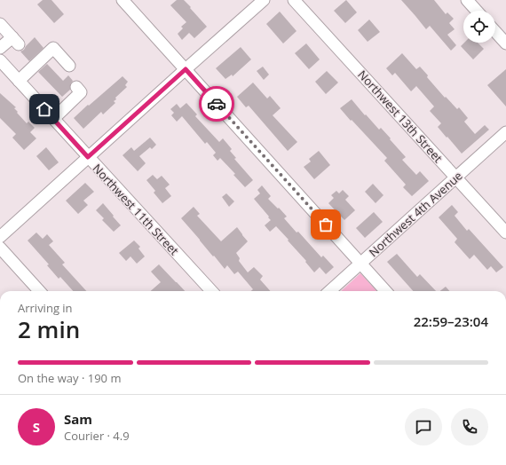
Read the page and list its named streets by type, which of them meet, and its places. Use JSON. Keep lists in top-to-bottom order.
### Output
{
  "streets": {
    "street": ["Northwest 13th Street", "Northwest 11th Street", "Northwest 4th Avenue"]
  },
  "crossings": [
    ["Northwest 13th Street", "Northwest 4th Avenue"]
  ],
  "page": {
    "heading": ["2 min", "Arriving in", "22:59–23:04"],
    "panel": ["Sam", "Courier · 4.9"],
    "bar": "On the way · 190 m",
    "round": "S"
  }
}
